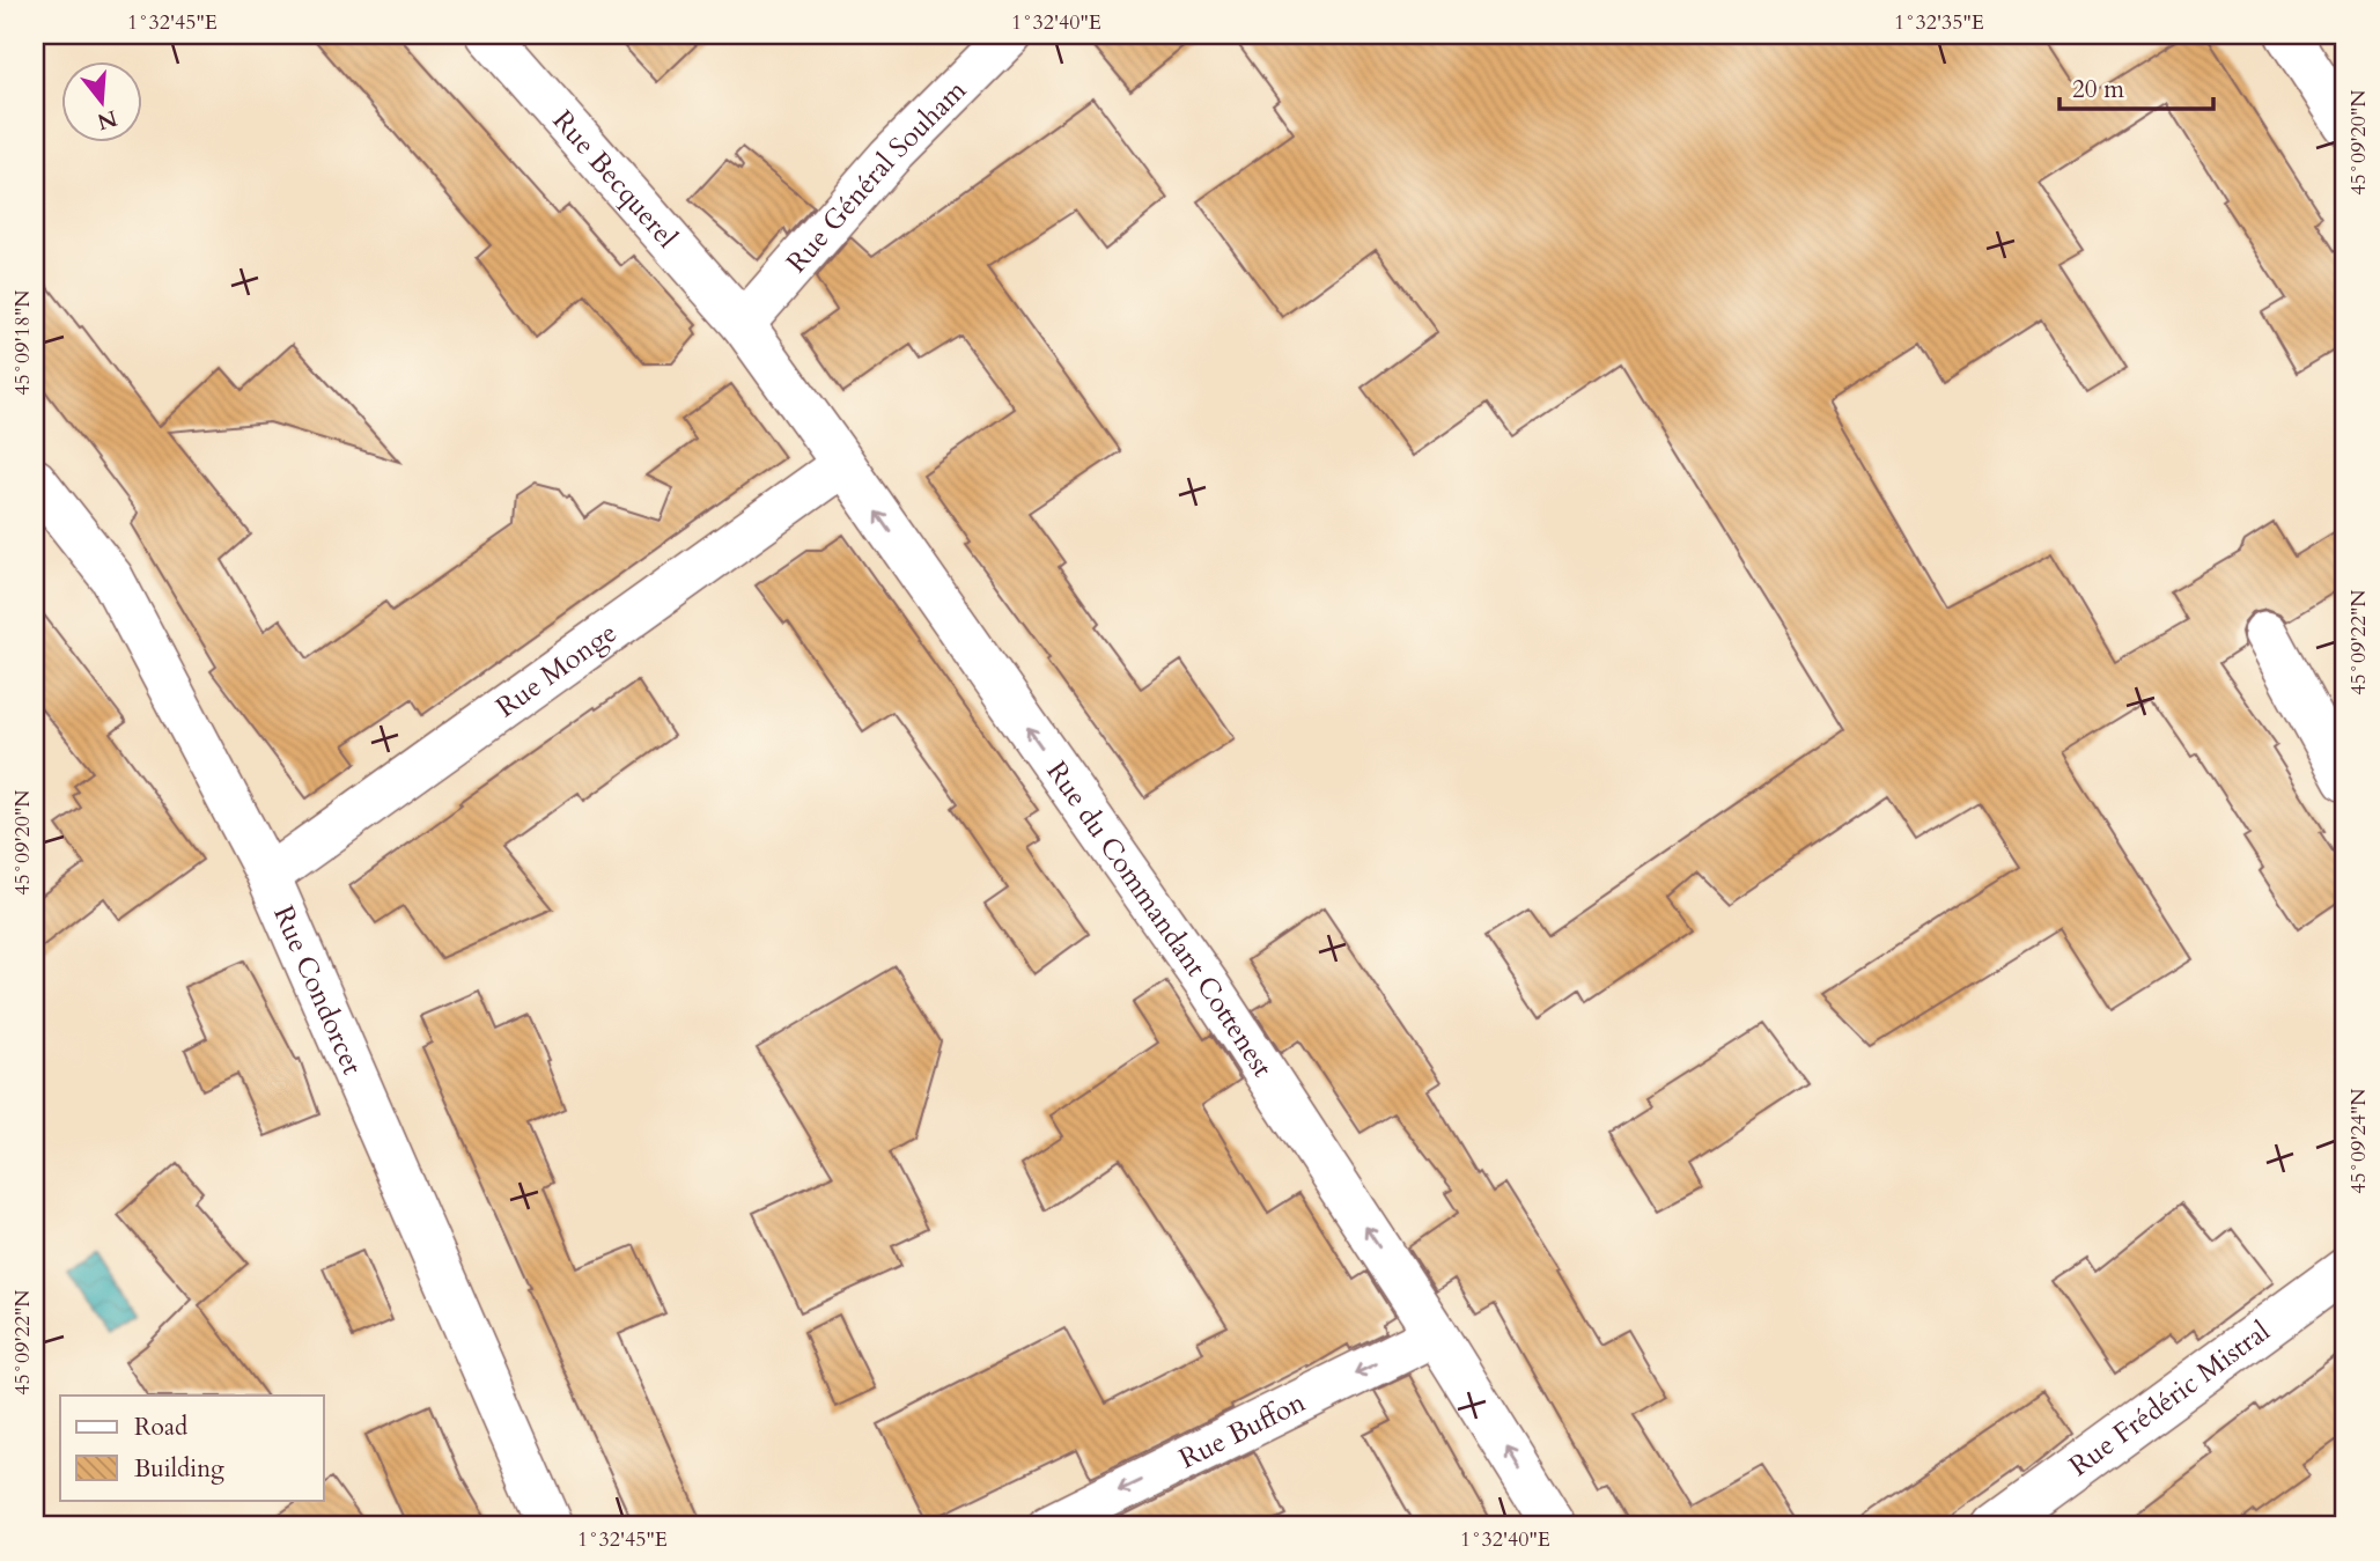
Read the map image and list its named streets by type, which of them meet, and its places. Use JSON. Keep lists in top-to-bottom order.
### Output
{
  "streets": {
    "street": [
      "Rue Général Souham",
      "Rue Becquerel",
      "Rue Monge",
      "Rue du Commandant Cottenest",
      "Rue Condorcet",
      "Rue Frédéric Mistral",
      "Rue Buffon"
    ]
  },
  "crossings": [
    ["Rue Général Souham", "Rue Becquerel"],
    ["Rue Général Souham", "Rue du Commandant Cottenest"],
    ["Rue Becquerel", "Rue du Commandant Cottenest"],
    ["Rue Monge", "Rue du Commandant Cottenest"],
    ["Rue Monge", "Rue Condorcet"],
    ["Rue du Commandant Cottenest", "Rue Buffon"]
  ],
  "one_way": ["Rue du Commandant Cottenest", "Rue Buffon"],
  "legend": ["Road", "Building"],
  "scale_bar": "20 m",
  "north": "bottom",
  "coordinates": [
    "1°32'45\"E",
    "1°32'40\"E",
    "1°32'35\"E",
    "45°09'20\"N",
    "45°09'18\"N",
    "45°09'22\"N",
    "45°09'24\"N"
  ]
}
